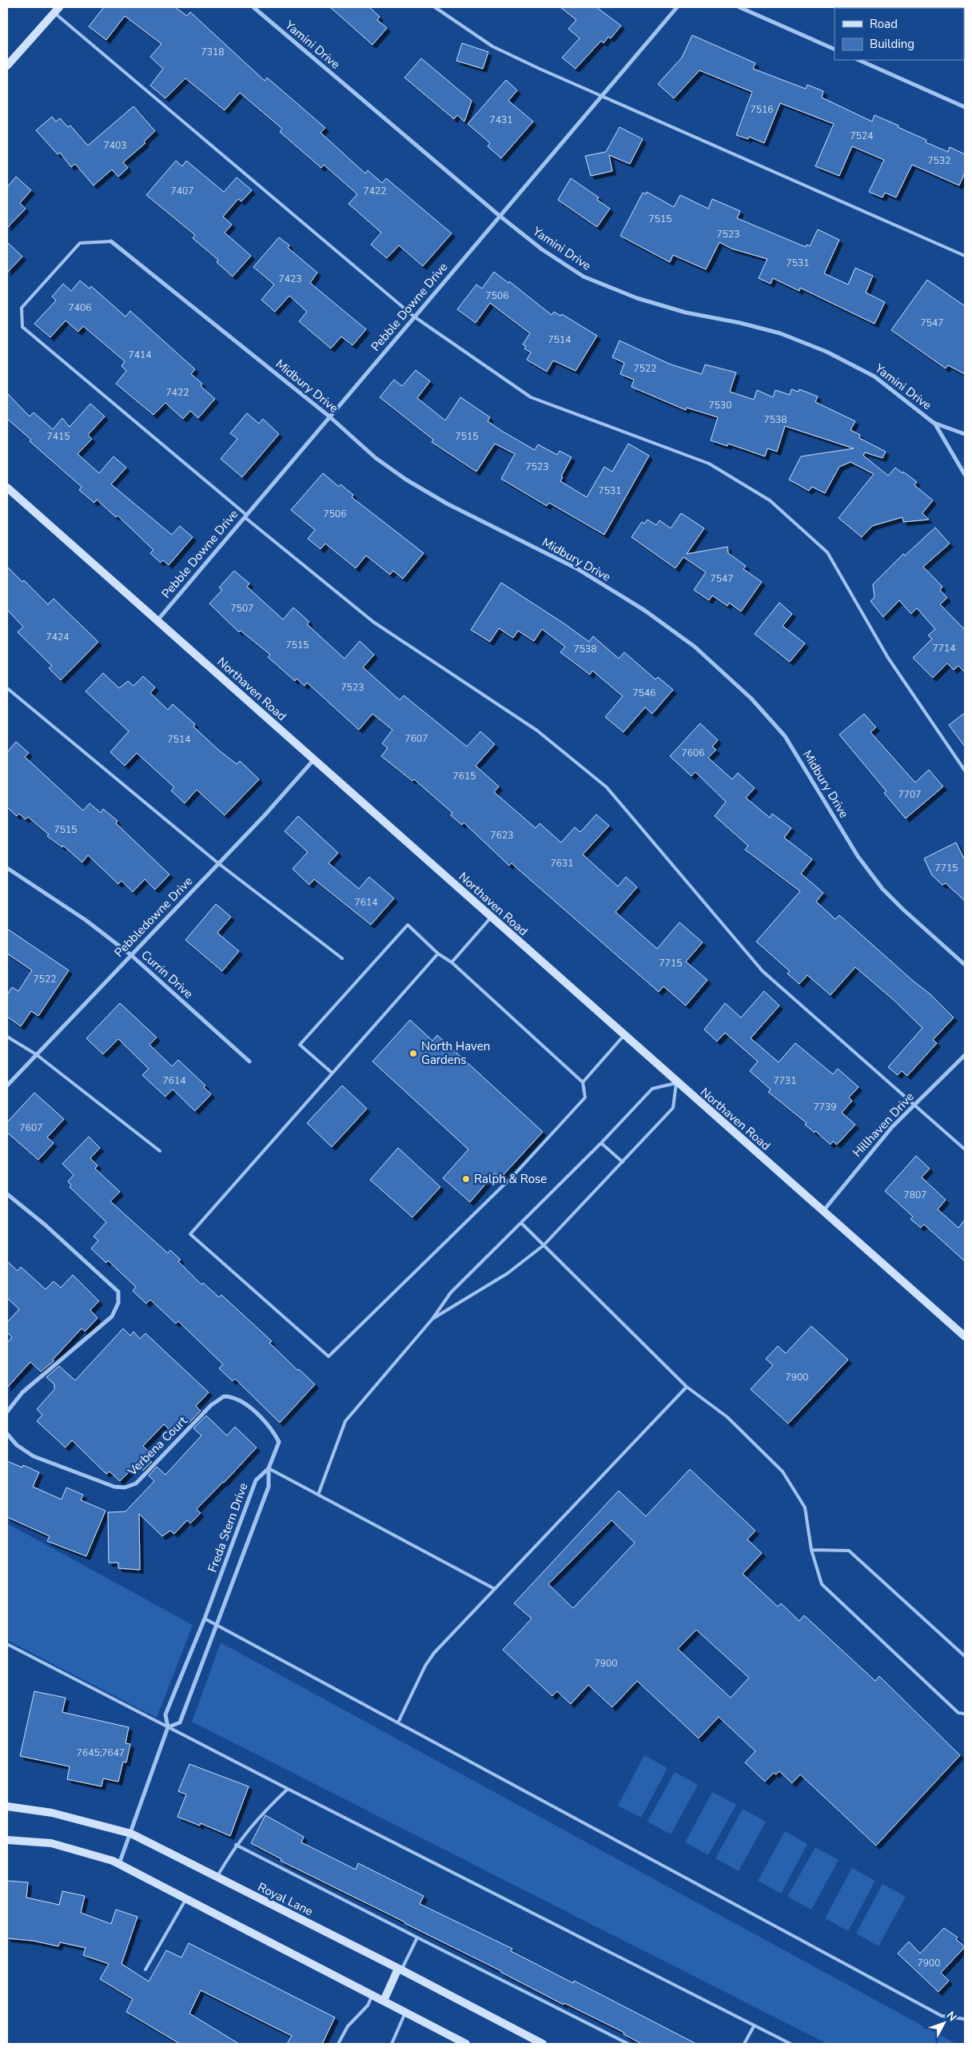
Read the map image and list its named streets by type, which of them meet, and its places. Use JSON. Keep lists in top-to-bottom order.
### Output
{
  "streets": {
    "street": [
      "Yamini Drive",
      "Pebble Downe Drive",
      "Midbury Drive",
      "Northaven Road",
      "Pebbledowne Drive",
      "Currin Drive",
      "Hillhaven Drive",
      "Verbena Court",
      "Freda Stern Drive",
      "Royal Lane"
    ]
  },
  "crossings": [
    ["Yamini Drive", "Pebble Downe Drive"],
    ["Pebble Downe Drive", "Midbury Drive"],
    ["Pebble Downe Drive", "Northaven Road"],
    ["Northaven Road", "Pebbledowne Drive"],
    ["Northaven Road", "Hillhaven Drive"],
    ["Pebbledowne Drive", "Currin Drive"],
    ["Verbena Court", "Freda Stern Drive"],
    ["Freda Stern Drive", "Royal Lane"]
  ],
  "places": ["North Haven Gardens", "Ralph & Rose"],
  "house_numbers": [
    "7318",
    "7516",
    "7431",
    "7524",
    "7403",
    "7532",
    "7407",
    "7422",
    "7515",
    "7523",
    "7531",
    "7423",
    "7506",
    "7406",
    "7547",
    "7514",
    "7414",
    "7522",
    "7422",
    "7530",
    "7538",
    "7415",
    "7515",
    "7523",
    "7531",
    "7506",
    "7547",
    "7507",
    "7424",
    "7515",
    "7714",
    "7538",
    "7523",
    "7546",
    "7607",
    "7514",
    "7606",
    "7615",
    "7707",
    "7515",
    "7623",
    "7631",
    "7715",
    "7614",
    "7715",
    "7522",
    "7614",
    "7731",
    "7739",
    "7607",
    "7807",
    "7900",
    "7900",
    "7645;7647",
    "7900"
  ],
  "legend": ["Road", "Building"],
  "north": "top right"
}
